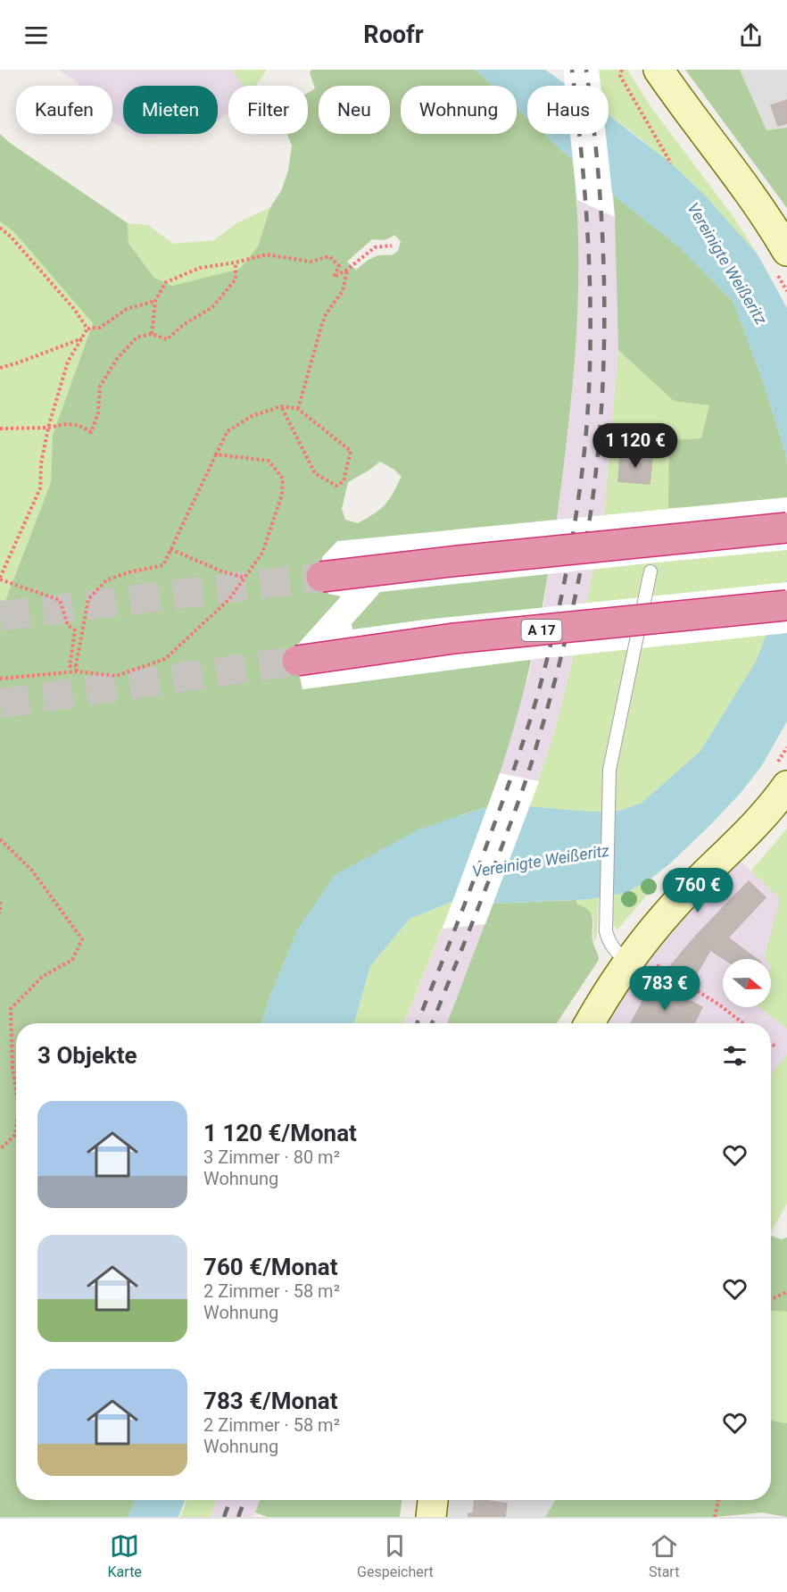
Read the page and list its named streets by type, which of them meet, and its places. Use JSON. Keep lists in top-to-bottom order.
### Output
{
  "streets": {
    "highway": ["A 17"]
  },
  "water": ["Vereinigte Weißeritz"],
  "north": "right",
  "page": {
    "header": "Roofr",
    "chip": [
      "Kaufen",
      "Mieten",
      "Filter",
      "Neu",
      "Wohnung",
      "Haus"
    ],
    "price": ["1 120 €", "760 €", "783 €"],
    "heading": "3 Objekte",
    "list": [
      {
        "name": "1 120 €/Monat",
        "note": "3 Zimmer · 80 m² · Wohnung"
      },
      {
        "name": "760 €/Monat",
        "note": "2 Zimmer · 58 m² · Wohnung"
      },
      {
        "name": "783 €/Monat",
        "note": "2 Zimmer · 58 m² · Wohnung"
      }
    ],
    "tabs": ["Karte", "Gespeichert", "Start"]
  }
}
